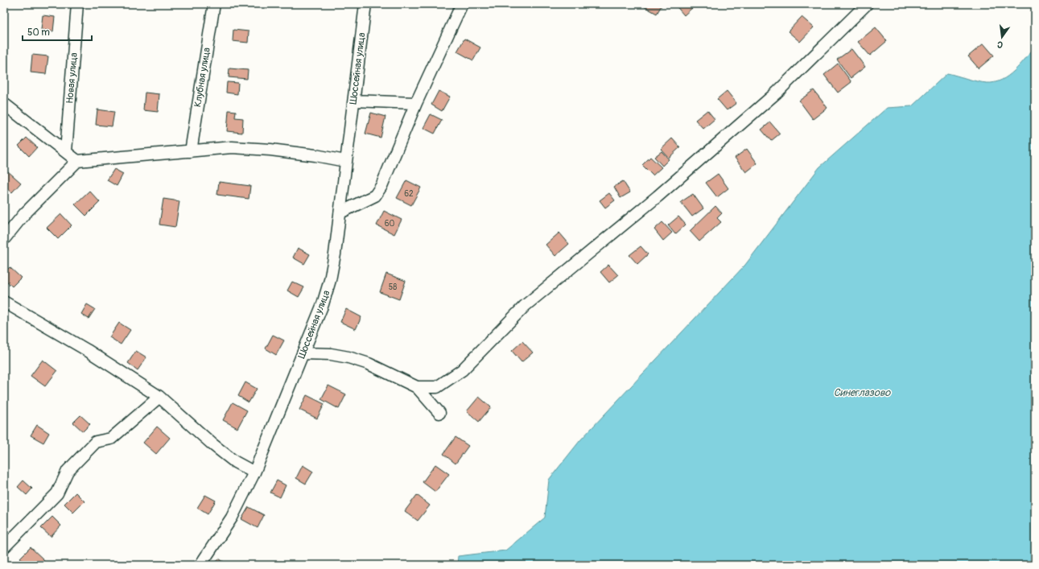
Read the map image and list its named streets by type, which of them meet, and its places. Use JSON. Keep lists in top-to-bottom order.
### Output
{
  "streets": {
    "street": ["Шоссейная улица", "Клубная улица", "Новая улица"]
  },
  "water": ["Синеглазово"],
  "house_numbers": ["62", "60", "58"],
  "scale_bar": "50 m",
  "north": "bottom"
}
